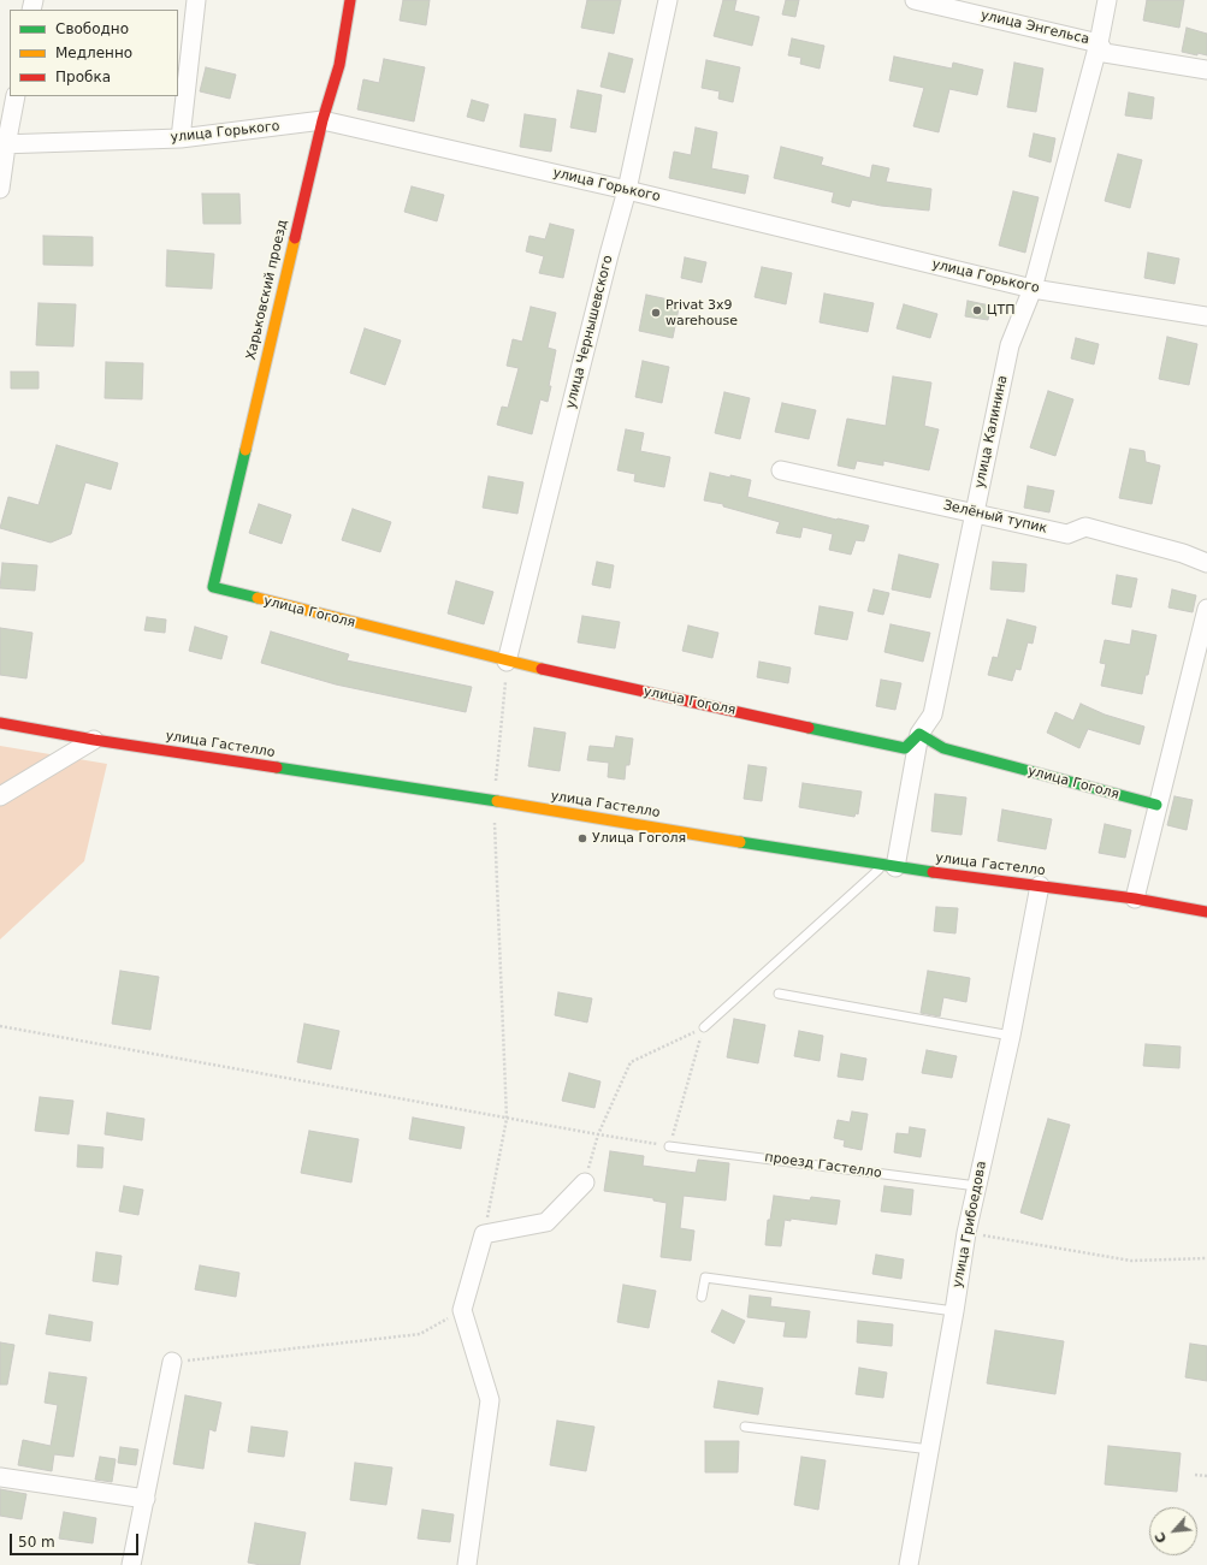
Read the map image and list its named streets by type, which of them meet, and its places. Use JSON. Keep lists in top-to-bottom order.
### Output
{
  "streets": {
    "street": [
      "улица Энгельса",
      "улица Горького",
      "Харьковский проезд",
      "улица Чернышевского",
      "улица Калинина",
      "Зелёный тупик",
      "улица Гоголя",
      "улица Гастелло",
      "улица Грибоедова"
    ],
    "lane": ["проезд Гастелло"]
  },
  "crossings": [
    ["улица Энгельса", "улица Калинина"],
    ["улица Горького", "Харьковский проезд"],
    ["улица Горького", "улица Чернышевского"],
    ["улица Горького", "улица Калинина"],
    ["Харьковский проезд", "улица Гоголя"],
    ["улица Чернышевского", "улица Гоголя"],
    ["улица Калинина", "Зелёный тупик"],
    ["улица Калинина", "улица Гоголя"],
    ["улица Калинина", "улица Гастелло"],
    ["улица Гастелло", "улица Грибоедова"],
    ["проезд Гастелло", "улица Грибоедова"]
  ],
  "places": ["ЦТП", "Privat 3x9 warehouse", "Улица Гоголя"],
  "legend": ["Свободно", "Медленно", "Пробка"],
  "scale_bar": "50 m",
  "north": "bottom left"
}
